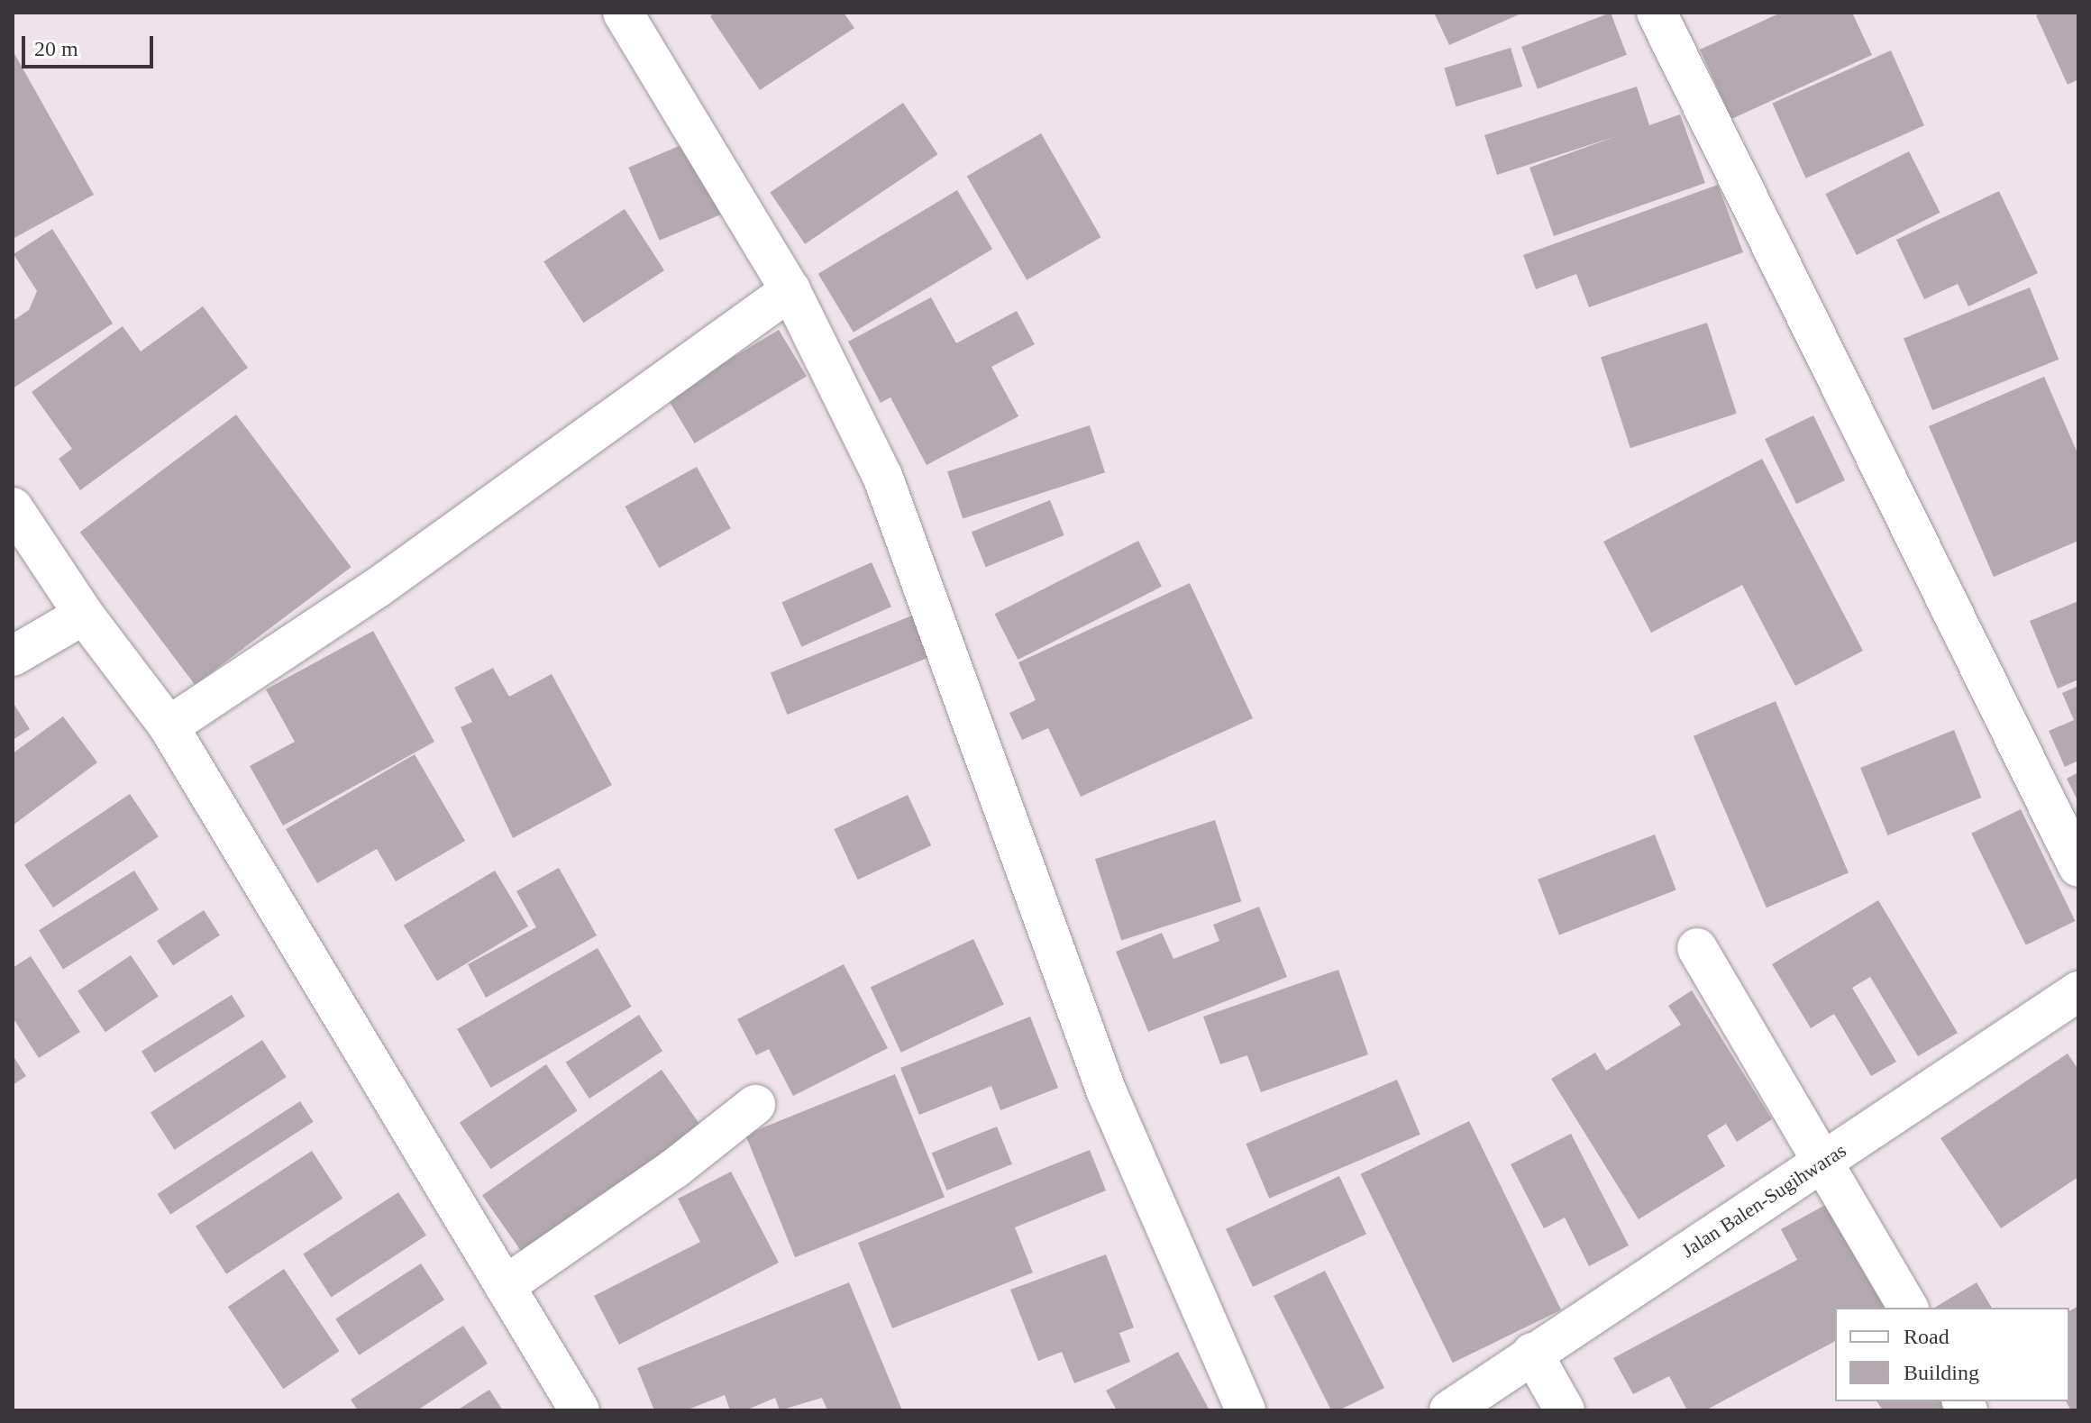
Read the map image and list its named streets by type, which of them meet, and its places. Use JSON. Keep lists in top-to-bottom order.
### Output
{
  "streets": {
    "street": ["Jalan Balen-Sugihwaras"]
  },
  "legend": ["Road", "Building"],
  "scale_bar": "20 m"
}
